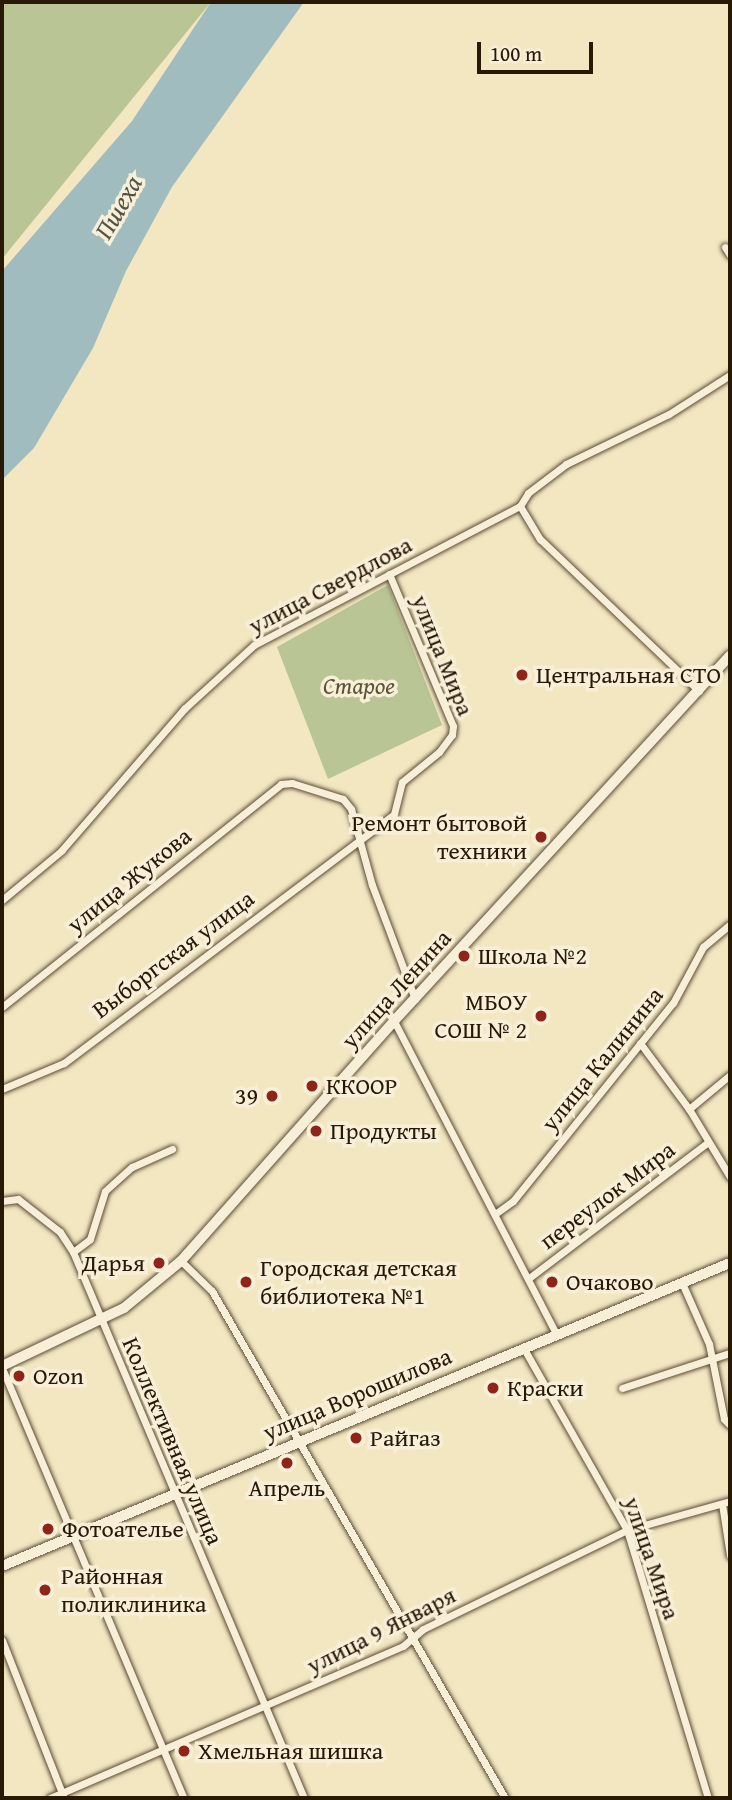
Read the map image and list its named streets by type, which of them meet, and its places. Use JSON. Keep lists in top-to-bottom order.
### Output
{
  "streets": {
    "main road": ["улица Ленина", "улица Ворошилова"],
    "street": [
      "улица Свердлова",
      "улица Мира",
      "улица Жукова",
      "Выборгская улица",
      "улица Калинина",
      "переулок Мира",
      "Коллективная улица",
      "улица 9 Января"
    ]
  },
  "crossings": [
    ["улица Свердлова", "улица Мира"],
    ["улица Мира", "улица Жукова"],
    ["улица Мира", "Выборгская улица"],
    ["улица Мира", "улица Ворошилова"],
    ["улица Мира", "улица 9 Января"],
    ["улица Жукова", "Выборгская улица"],
    ["улица Ленина", "Коллективная улица"],
    ["улица Ворошилова", "Коллективная улица"],
    ["Коллективная улица", "улица 9 Января"]
  ],
  "water": ["Пшеха"],
  "parks": ["Старое"],
  "places": [
    "Центральная СТО",
    "Ремонт бытовой техники",
    "Школа №2",
    "МБОУ СОШ № 2",
    "ККООР",
    "39",
    "Продукты",
    "Дарья",
    "Городская детская библиотека №1",
    "Очаково",
    "Ozon",
    "Краски",
    "Райгаз",
    "Апрель",
    "Фотоателье",
    "Районная поликлиника",
    "Хмельная шишка"
  ],
  "scale_bar": "100 m"
}
